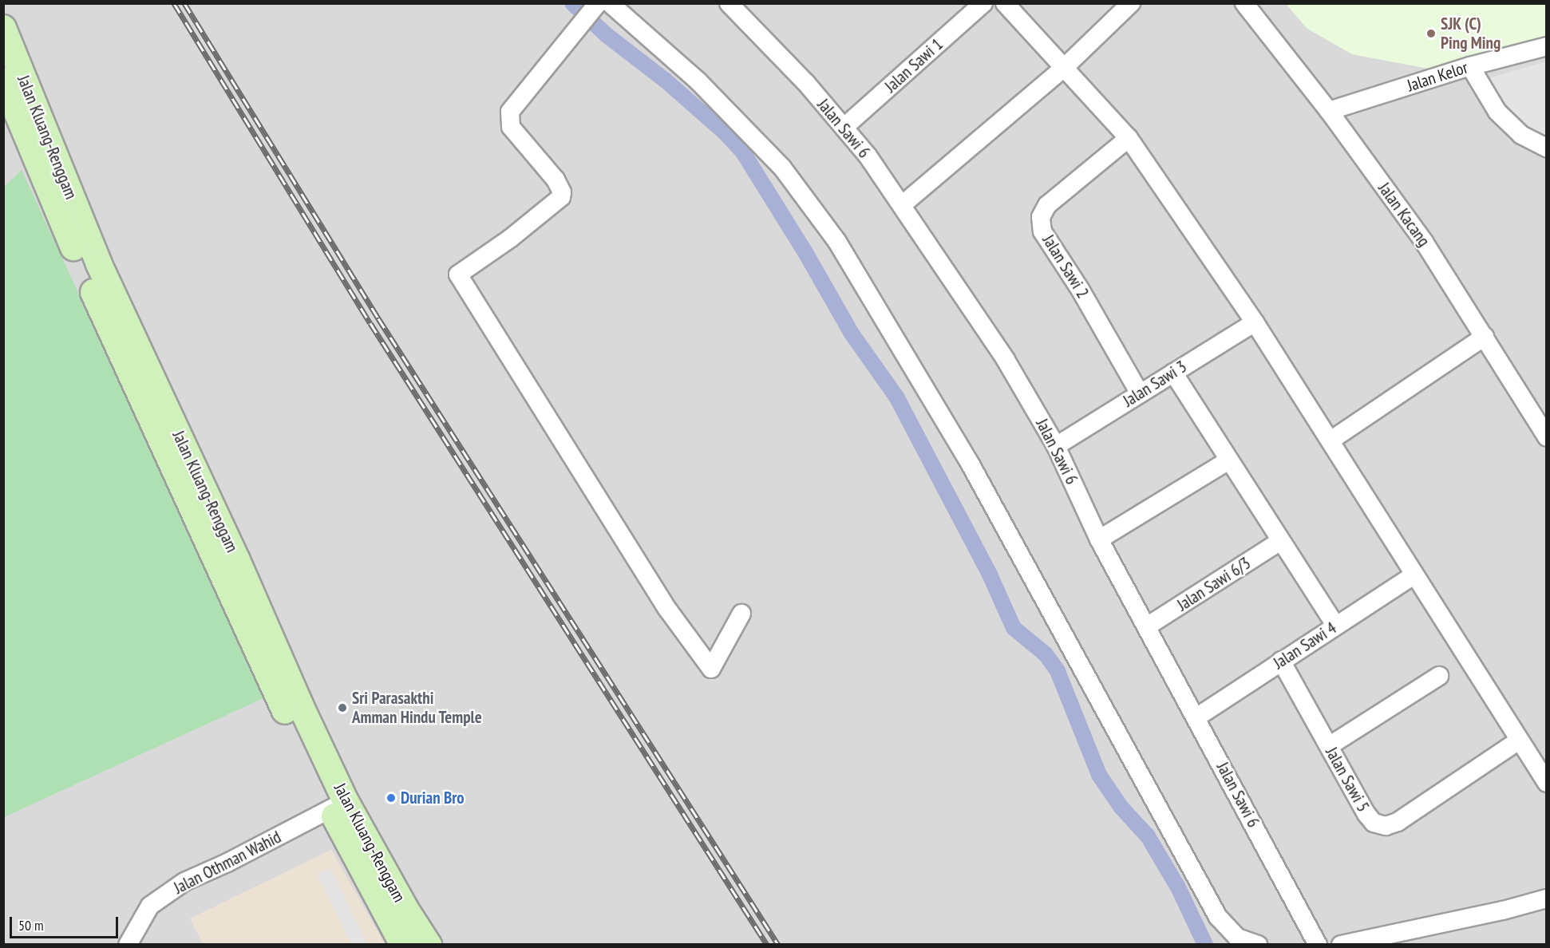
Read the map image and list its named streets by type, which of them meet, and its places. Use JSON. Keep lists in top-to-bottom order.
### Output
{
  "streets": {
    "main road": ["Jalan Kluang-Renggam"],
    "street": [
      "Jalan Sawi 1",
      "Jalan Kelor",
      "Jalan Sawi 6",
      "Jalan Kacang",
      "Jalan Sawi 2",
      "Jalan Sawi 3",
      "Jalan Sawi 6/3",
      "Jalan Sawi 4",
      "Jalan Sawi 5",
      "Jalan Othman Wahid"
    ]
  },
  "crossings": [
    ["Jalan Sawi 1", "Jalan Sawi 6"],
    ["Jalan Kelor", "Jalan Kacang"],
    ["Jalan Sawi 6", "Jalan Sawi 3"],
    ["Jalan Sawi 6", "Jalan Sawi 6/3"],
    ["Jalan Sawi 6", "Jalan Sawi 4"],
    ["Jalan Kluang-Renggam", "Jalan Othman Wahid"],
    ["Jalan Sawi 2", "Jalan Sawi 3"],
    ["Jalan Sawi 4", "Jalan Sawi 5"]
  ],
  "places": ["SJK (C) Ping Ming", "Sri Parasakthi Amman Hindu Temple", "Durian Bro"],
  "scale_bar": "50 m"
}
